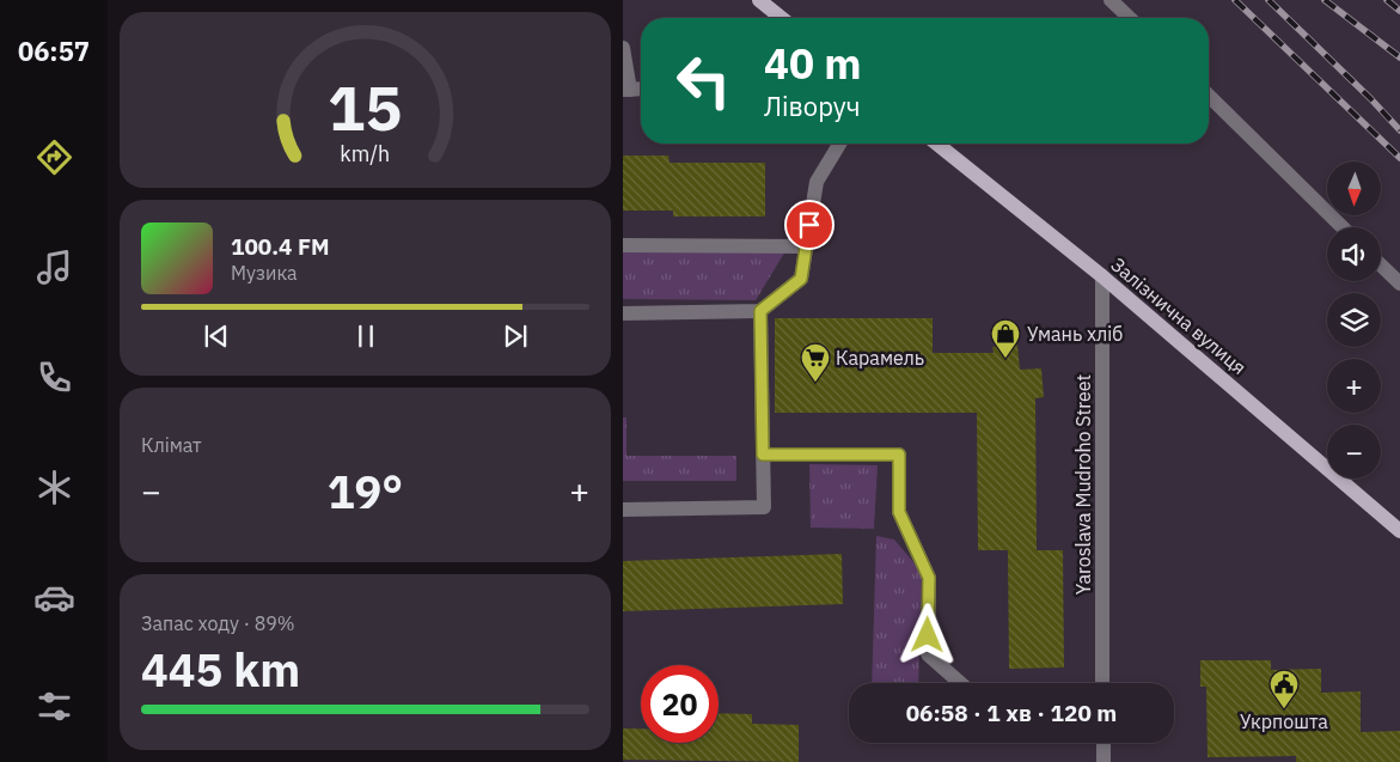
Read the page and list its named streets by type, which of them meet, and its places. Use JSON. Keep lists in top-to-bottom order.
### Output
{
  "streets": {
    "main road": ["Залізнична вулиця"],
    "street": ["Yaroslava Mudroho Street"]
  },
  "crossings": [
    ["Залізнична вулиця", "Yaroslava Mudroho Street"]
  ],
  "places": {
    "shop": ["Умань хліб"],
    "supermarket": ["Карамель"],
    "public building": ["Укрпошта"]
  },
  "north": "bottom",
  "page": {
    "tabs": "06:57",
    "turn": ["40 m", "Ліворуч"],
    "map_buttons": ["+", "−"],
    "song": ["100.4 FM", "Музика"],
    "tile": [
      "Клімат",
      ["Запас ходу · 89%", "445 km"]
    ],
    "heat": ["−", "19°", "+"],
    "limit": "20",
    "trip": "06:58 · 1 хв · 120 m",
    "gauge": ["15", "km/h"]
  }
}
